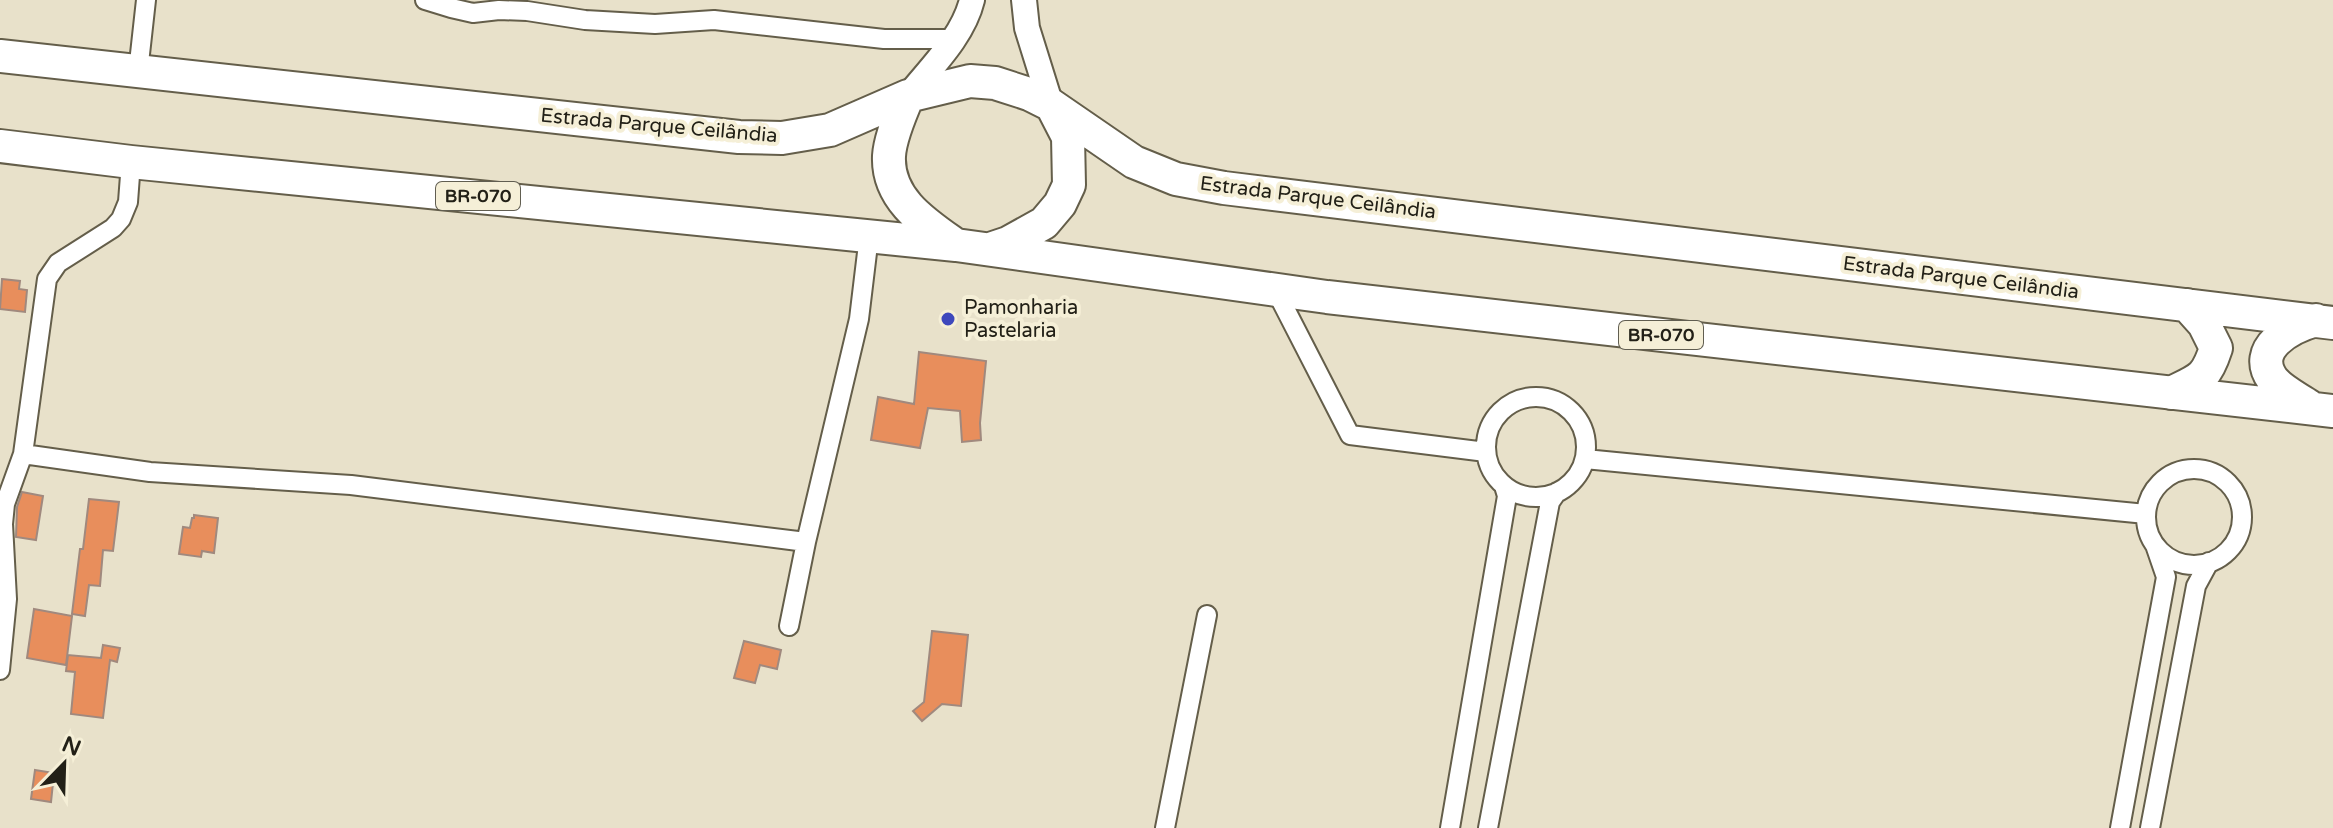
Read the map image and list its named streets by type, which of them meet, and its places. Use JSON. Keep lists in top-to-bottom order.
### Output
{
  "streets": {
    "highway": ["Estrada Parque Ceilândia", "BR-070"]
  },
  "crossings": [
    ["Estrada Parque Ceilândia", "BR-070"]
  ],
  "places": ["Pamonharia Pastelaria"],
  "north": "top right"
}
